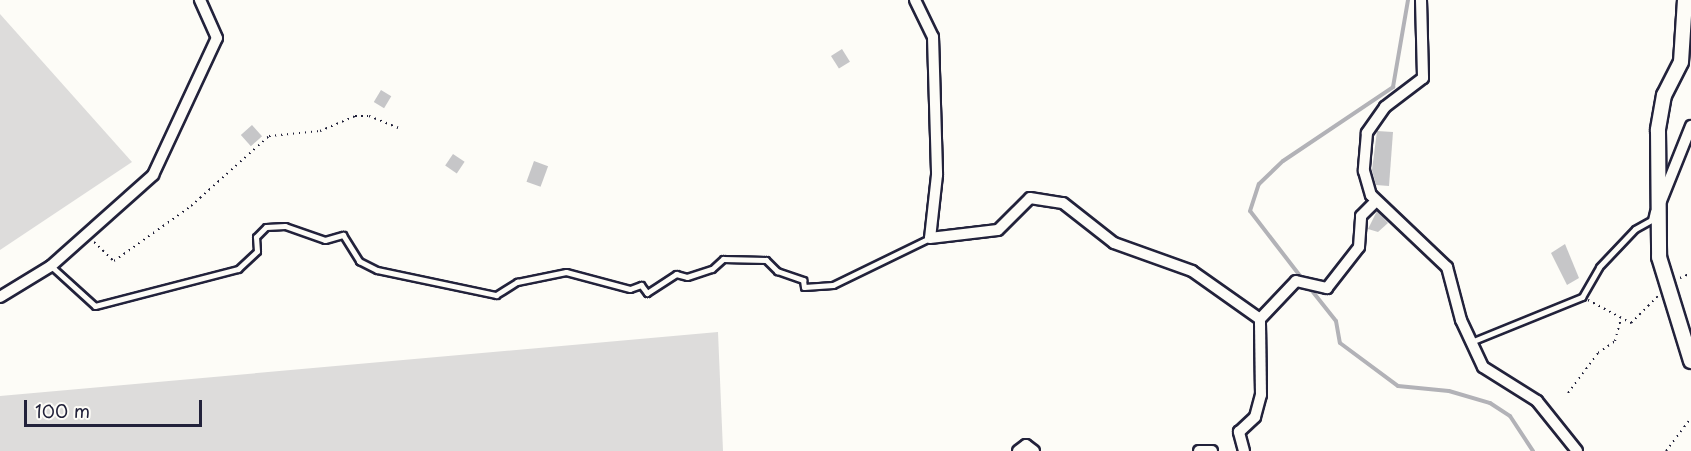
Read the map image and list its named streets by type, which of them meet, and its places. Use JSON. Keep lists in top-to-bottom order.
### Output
{
  "scale_bar": "100 m"
}
